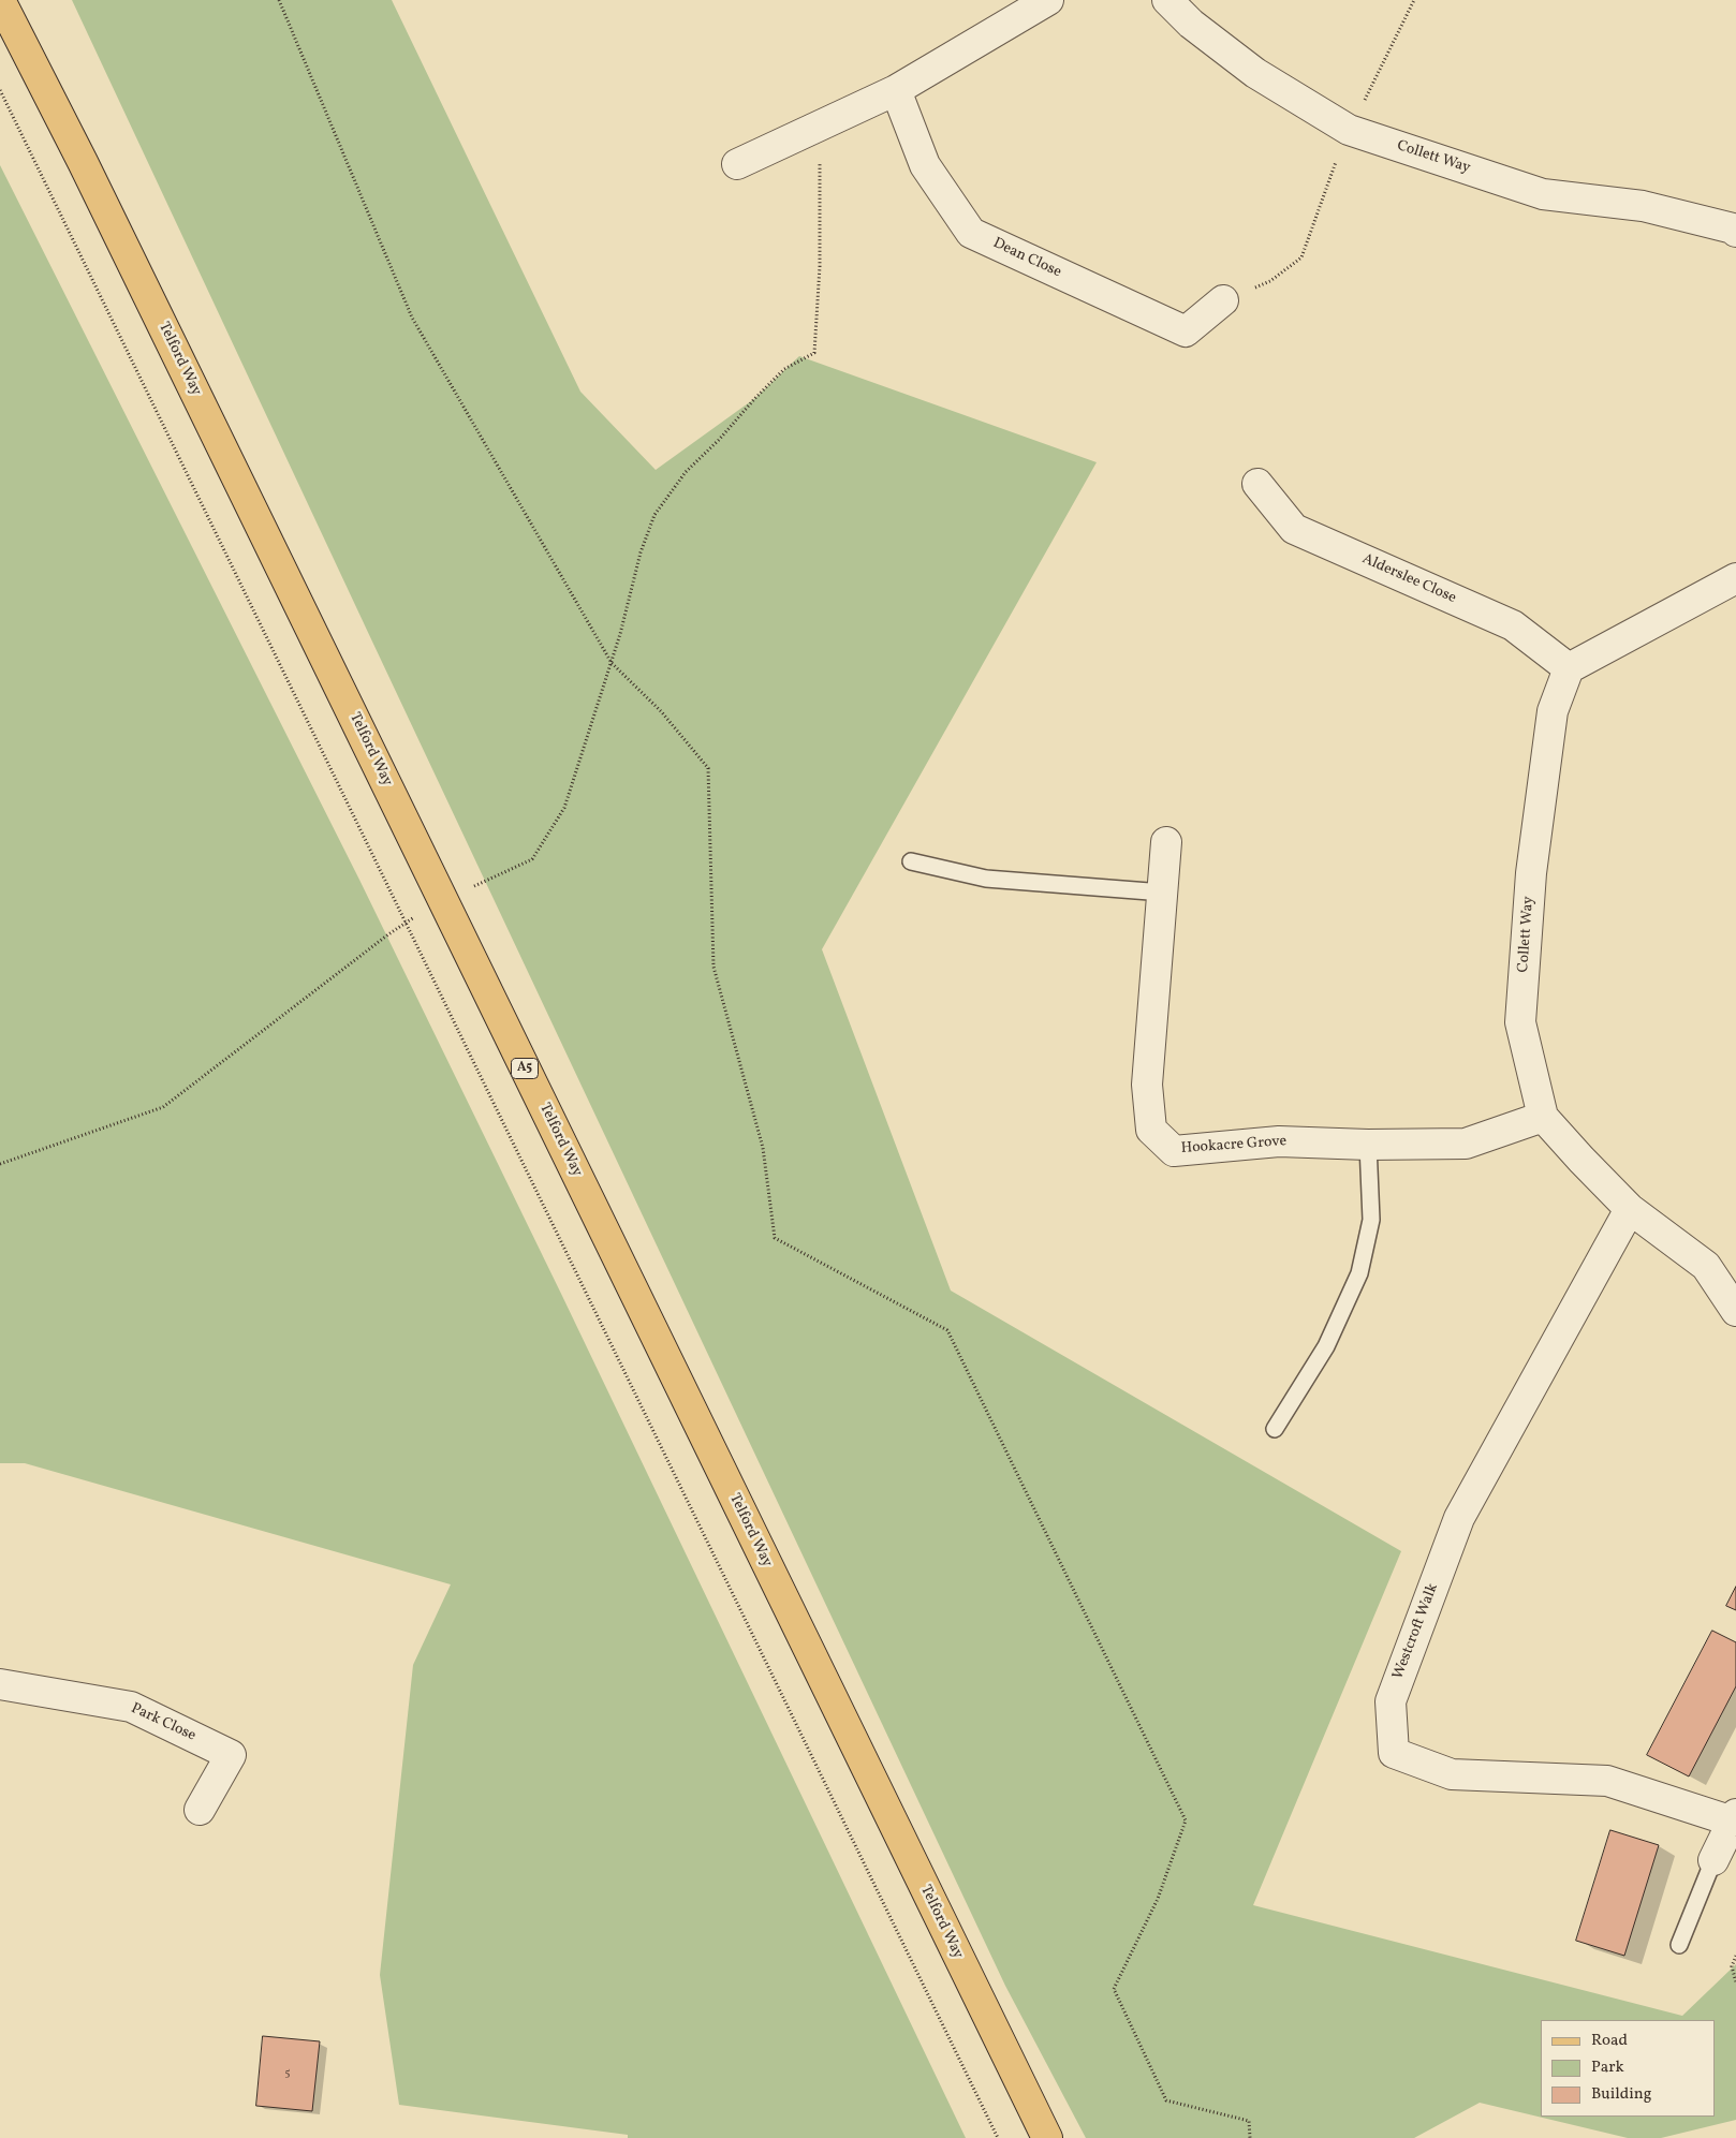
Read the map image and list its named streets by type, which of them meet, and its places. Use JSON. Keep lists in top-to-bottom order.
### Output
{
  "streets": {
    "main road": ["Telford Way", "A5"],
    "street": [
      "Collett Way",
      "Dean Close",
      "Alderslee Close",
      "Hookacre Grove",
      "Westcroft Walk",
      "Park Close"
    ]
  },
  "crossings": [
    ["Collett Way", "Alderslee Close"],
    ["Collett Way", "Hookacre Grove"],
    ["Collett Way", "Westcroft Walk"]
  ],
  "house_numbers": ["5"],
  "legend": ["Road", "Park", "Building"]
}
